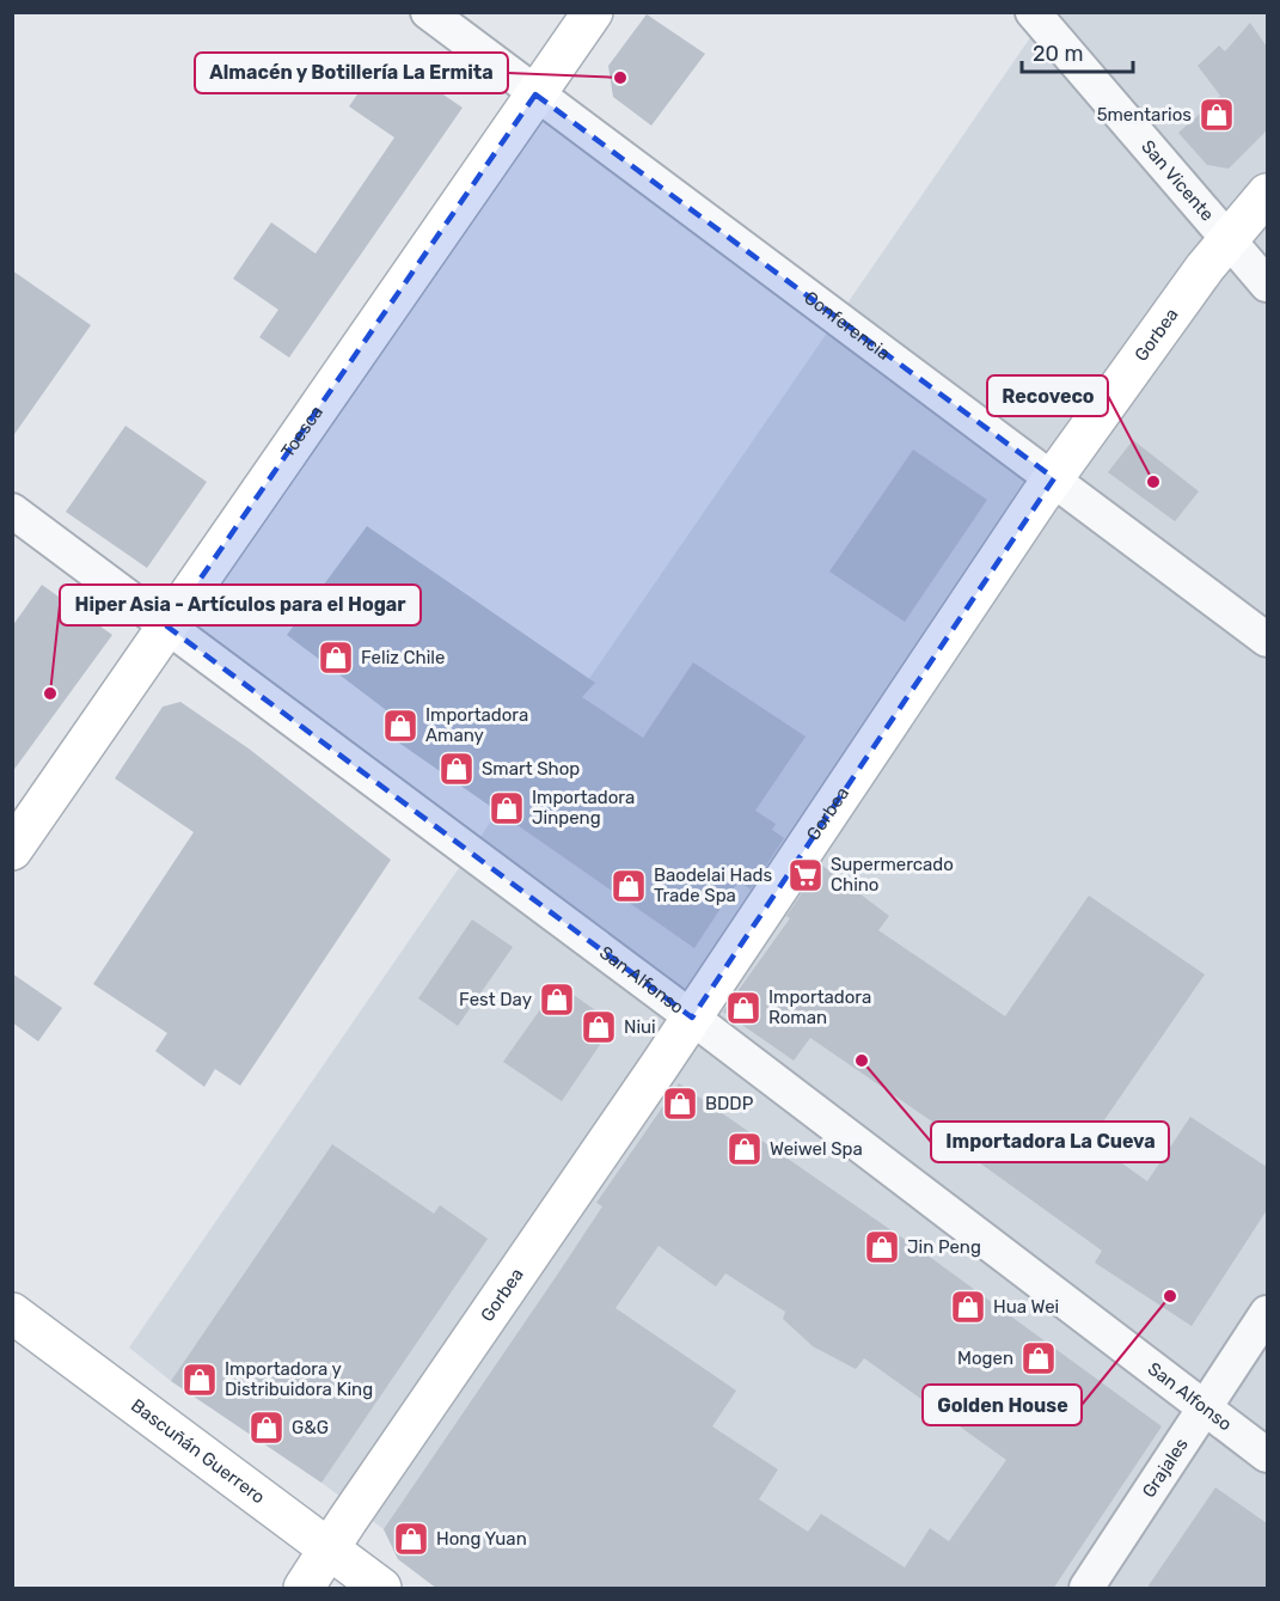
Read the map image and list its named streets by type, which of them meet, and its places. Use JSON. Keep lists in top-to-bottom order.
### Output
{
  "streets": {
    "street": [
      "San Vicente",
      "Conferencia",
      "Gorbea",
      "Toesca",
      "San Alfonso",
      "Bascuñán Guerrero",
      "Grajales"
    ]
  },
  "crossings": [
    ["San Vicente", "Gorbea"],
    ["Conferencia", "Gorbea"],
    ["Conferencia", "Toesca"],
    ["Gorbea", "San Alfonso"],
    ["Gorbea", "Bascuñán Guerrero"],
    ["Toesca", "San Alfonso"],
    ["San Alfonso", "Grajales"]
  ],
  "places": {
    "other": [
      "Almacén y Botillería La Ermita",
      "Recoveco",
      "Hiper Asia - Artículos para el Hogar",
      "Importadora La Cueva",
      "Golden House"
    ],
    "shop": [
      "5mentarios",
      "Feliz Chile",
      "Importadora Amany",
      "Smart Shop",
      "Importadora Jinpeng",
      "Baodelai Hads Trade Spa",
      "Fest Day",
      "Importadora Roman",
      "Niui",
      "BDDP",
      "Weiwel Spa",
      "Jin Peng",
      "Hua Wei",
      "Mogen",
      "Importadora y Distribuidora King",
      "G&G",
      "Hong Yuan"
    ],
    "supermarket": ["Supermercado Chino"]
  },
  "scale_bar": "20 m"
}
